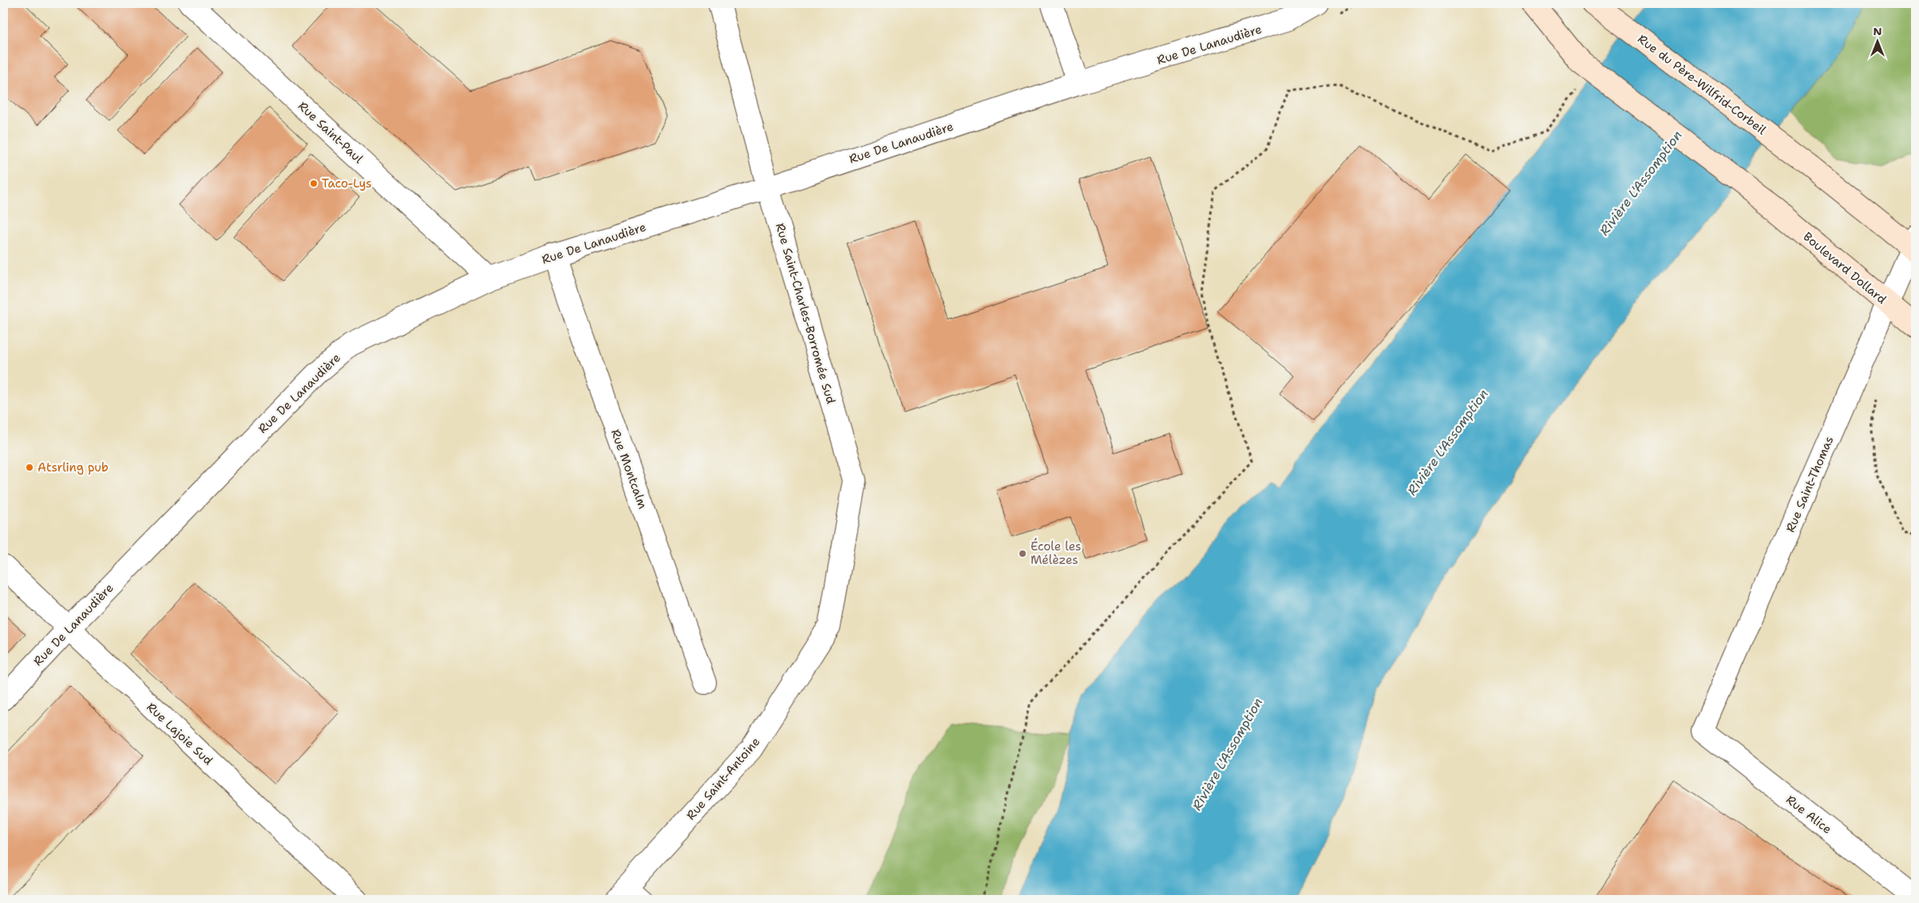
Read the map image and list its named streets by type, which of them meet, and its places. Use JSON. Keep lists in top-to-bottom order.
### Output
{
  "streets": {
    "main road": ["Rue du Père-Wilfrid-Corbeil", "Boulevard Dollard"],
    "street": [
      "Rue De Lanaudière",
      "Rue Saint-Paul",
      "Rue Saint-Charles-Borromée Sud",
      "Rue Montcalm",
      "Rue Saint-Thomas",
      "Rue Lajoie Sud",
      "Rue Saint-Antoine",
      "Rue Alice"
    ]
  },
  "crossings": [
    ["Rue De Lanaudière", "Rue Saint-Paul"],
    ["Rue De Lanaudière", "Rue Saint-Charles-Borromée Sud"],
    ["Rue De Lanaudière", "Rue Montcalm"],
    ["Rue De Lanaudière", "Rue Lajoie Sud"],
    ["Rue du Père-Wilfrid-Corbeil", "Rue Saint-Thomas"],
    ["Boulevard Dollard", "Rue Saint-Thomas"],
    ["Rue Saint-Charles-Borromée Sud", "Rue Saint-Antoine"],
    ["Rue Saint-Thomas", "Rue Alice"]
  ],
  "water": ["Rivière L'Assomption"],
  "places": ["Taco-Lys", "Atsrling pub", "École les Mélèzes"],
  "north": "top"
}
